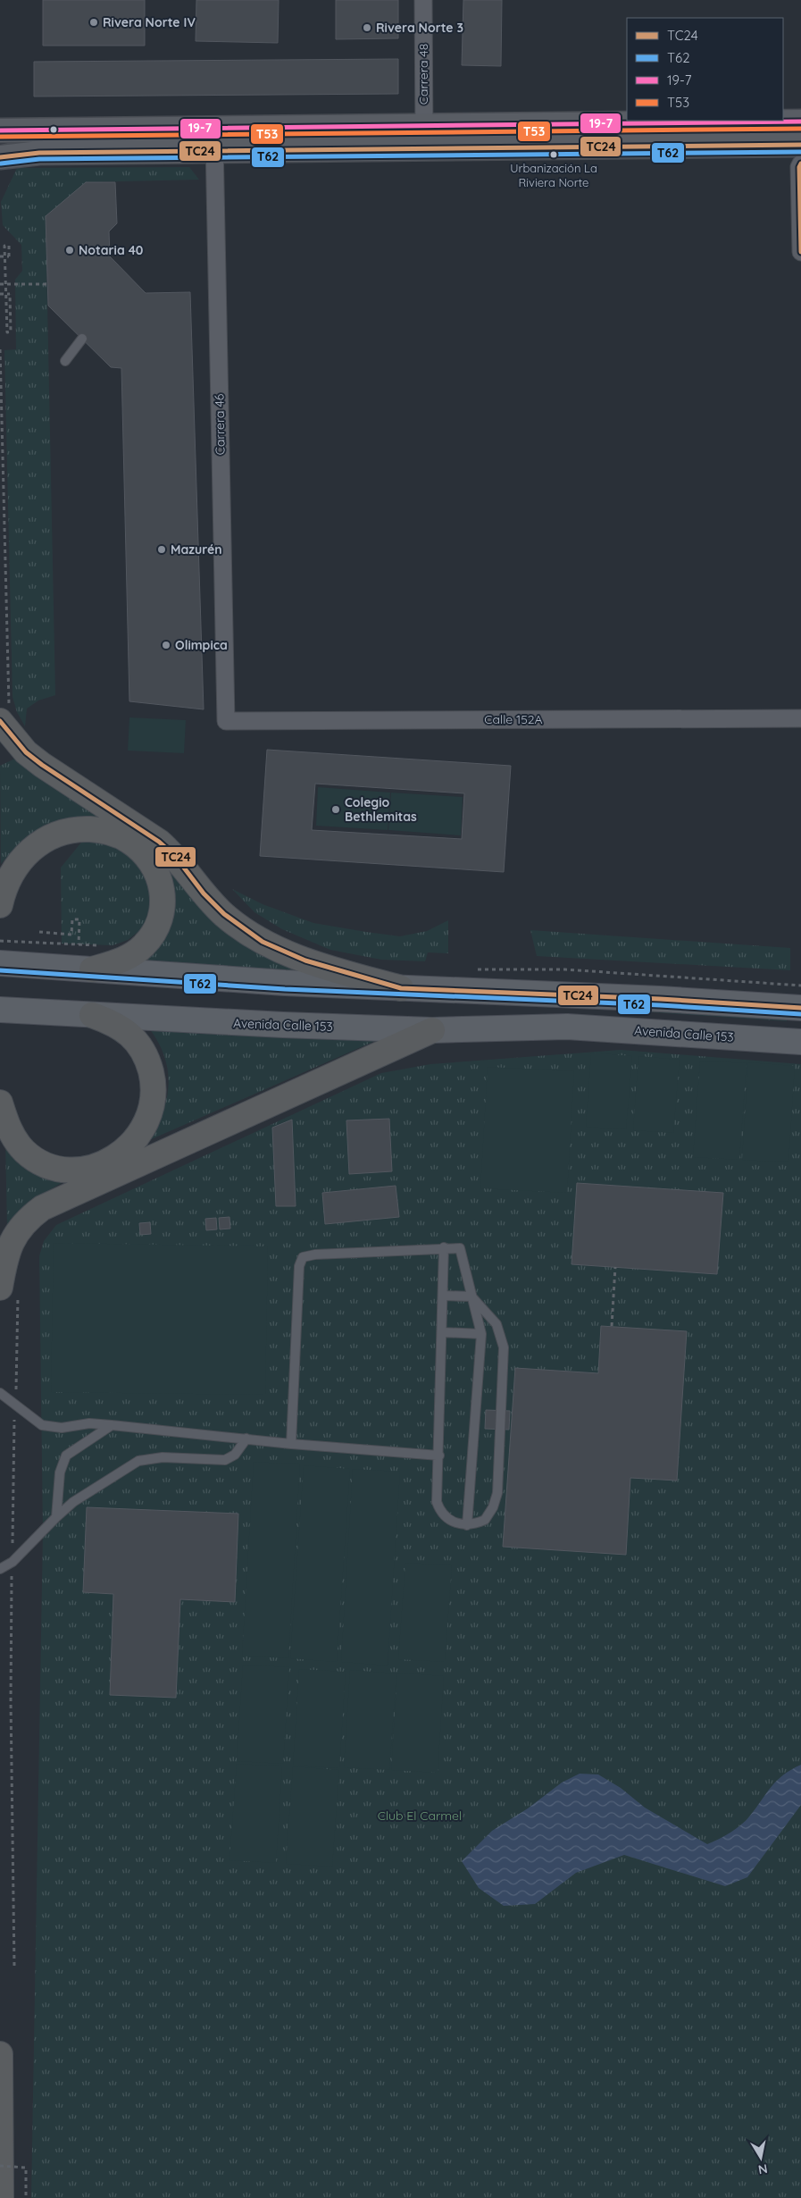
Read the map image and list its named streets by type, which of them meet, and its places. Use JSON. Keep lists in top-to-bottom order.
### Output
{
  "streets": {
    "main road": ["Avenida Calle 153"],
    "street": ["Carrera 48", "Carrera 46", "Calle 152A"]
  },
  "crossings": [
    ["Carrera 46", "Calle 152A"]
  ],
  "parks": ["Club El Carmel"],
  "places": [
    "Rivera Norte IV",
    "Rivera Norte 3",
    "Urbanización La Riviera Norte",
    "Notaria 40",
    "Mazurén",
    "Olimpica",
    "Colegio Bethlemitas"
  ],
  "lines": [
    "transit line 19-7",
    "transit line T53",
    "transit line TC24",
    "transit line T62"
  ],
  "legend": [
    "TC24",
    "T62",
    "19-7",
    "T53"
  ],
  "north": "bottom"
}
